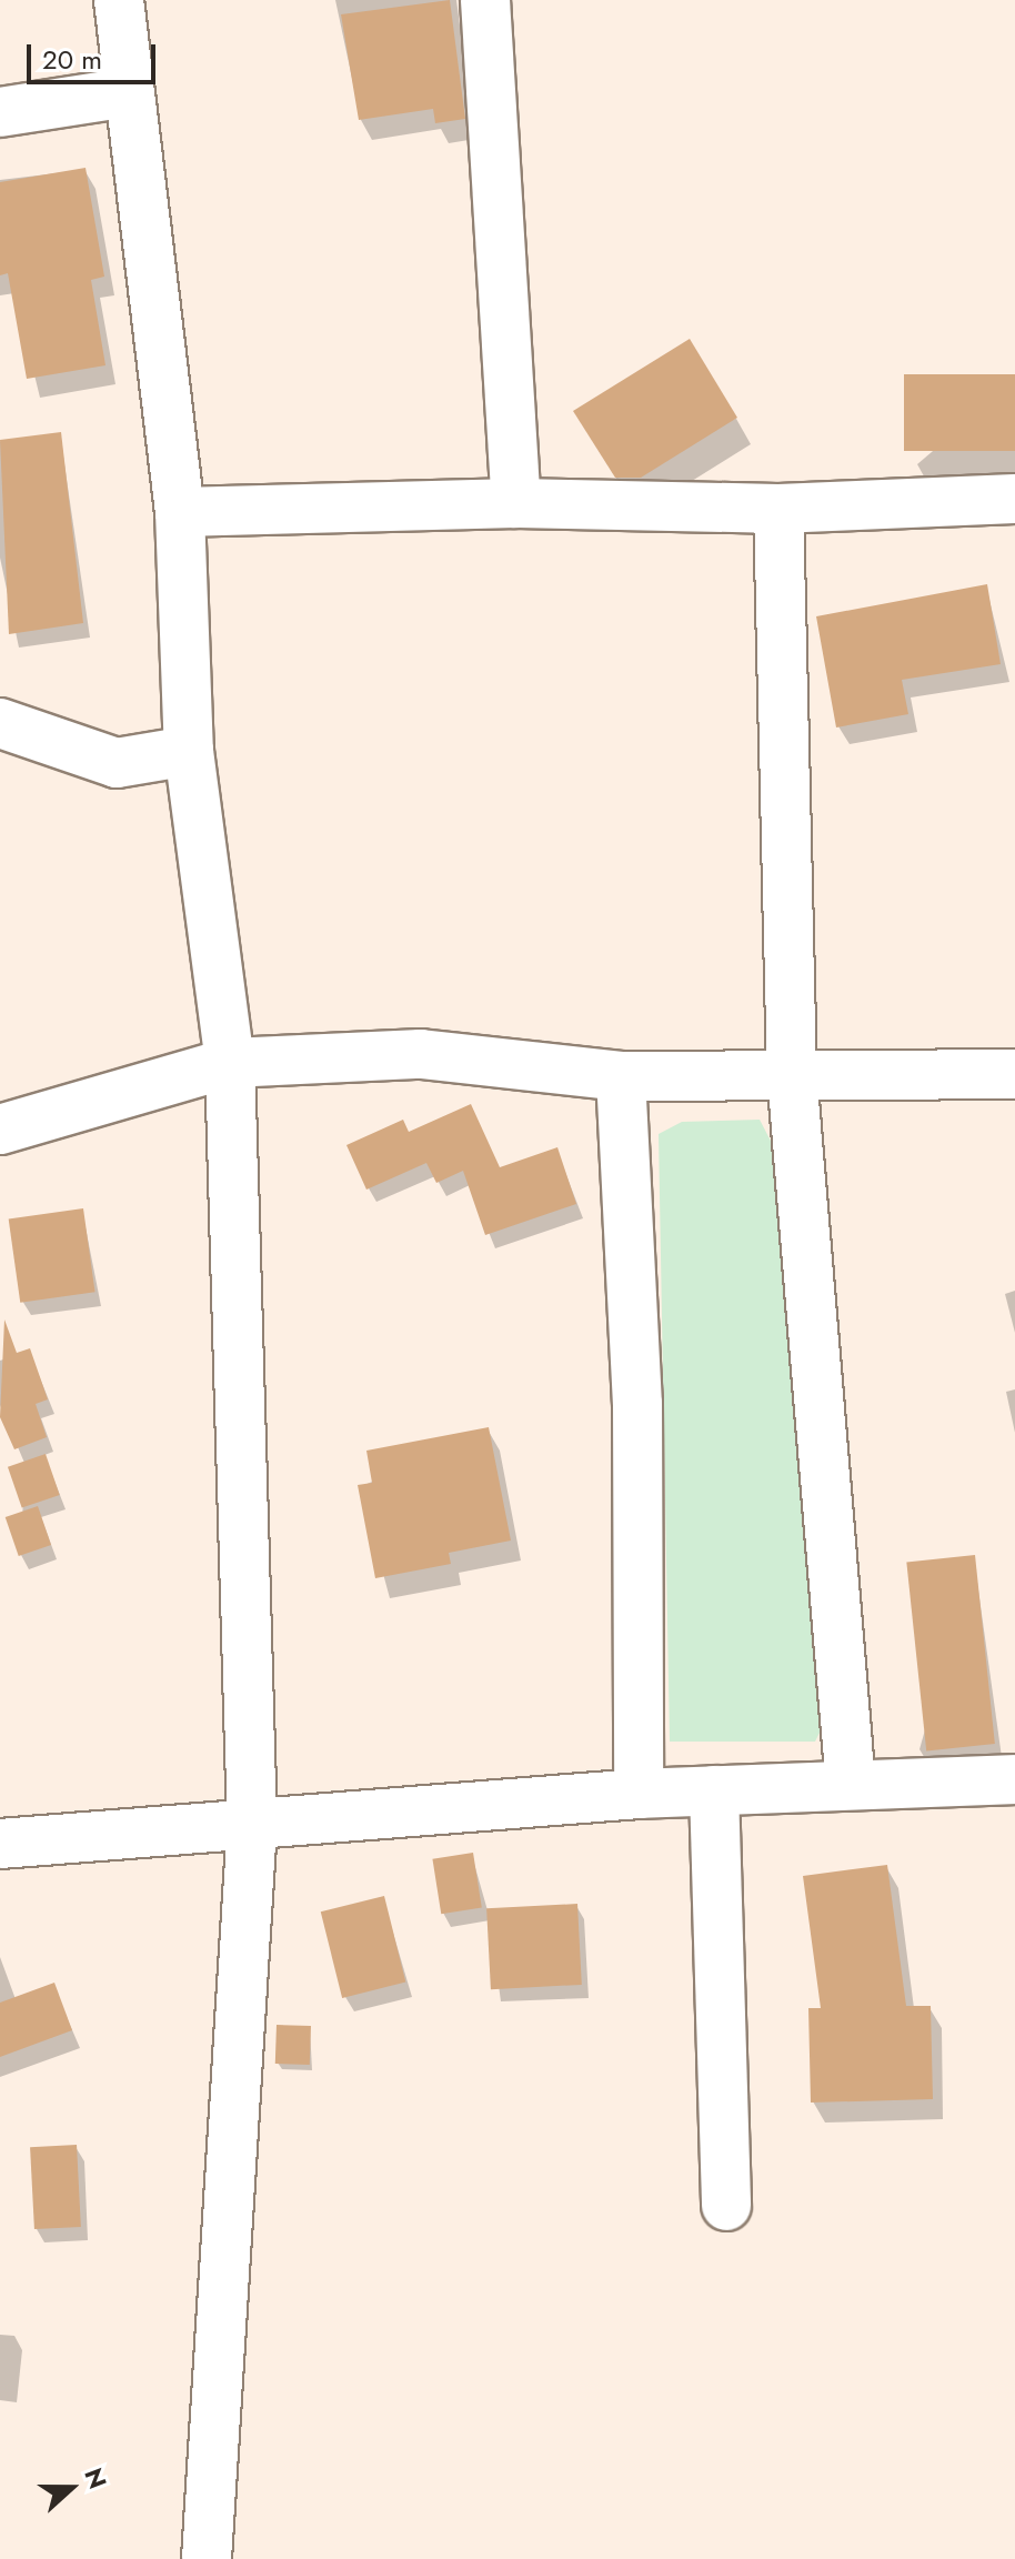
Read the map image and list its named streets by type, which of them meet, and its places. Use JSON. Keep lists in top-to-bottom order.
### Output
{
  "scale_bar": "20 m",
  "north": "right"
}
